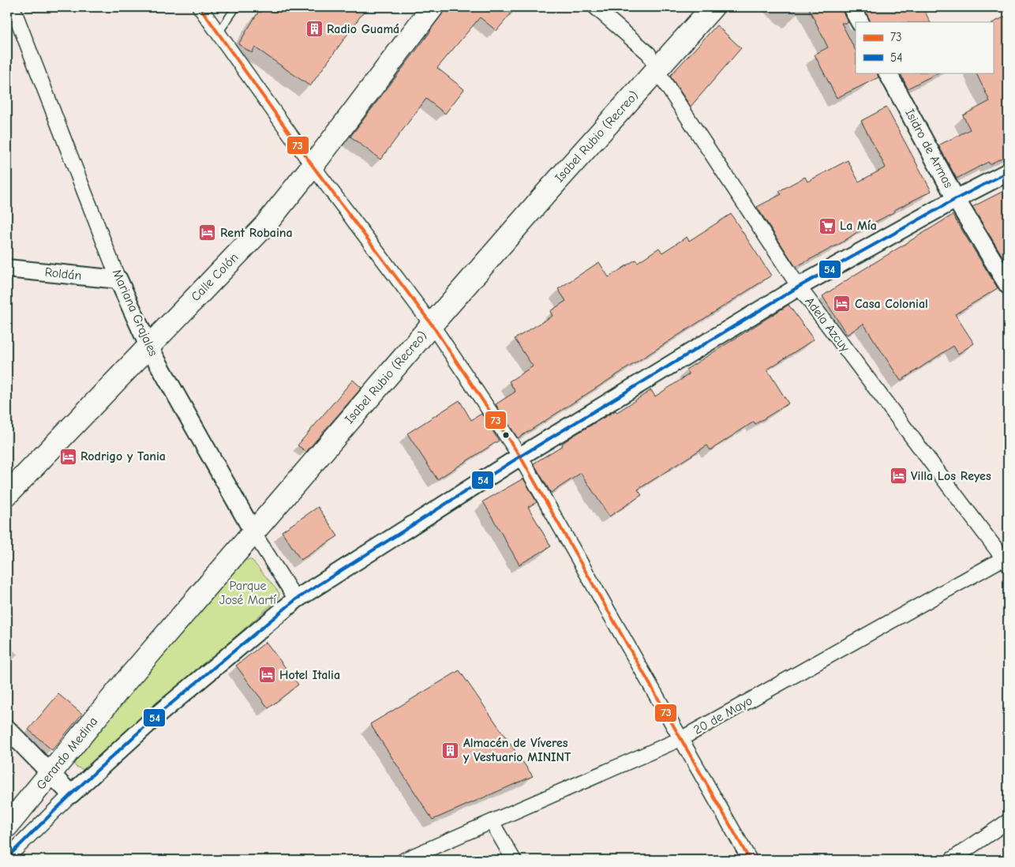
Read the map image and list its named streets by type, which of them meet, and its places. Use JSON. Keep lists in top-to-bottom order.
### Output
{
  "streets": {
    "main road": ["Isabel Rubio (Recreo)", "Calle Colón", "Gerardo Medina"],
    "street": [
      "Isidro de Armas",
      "Roldán",
      "Mariana Grajales",
      "Adela Azcuy",
      "20 de Mayo"
    ]
  },
  "crossings": [
    ["Isabel Rubio (Recreo)", "Mariana Grajales"],
    ["Isabel Rubio (Recreo)", "Adela Azcuy"],
    ["Isabel Rubio (Recreo)", "Gerardo Medina"],
    ["Roldán", "Mariana Grajales"],
    ["Calle Colón", "Mariana Grajales"],
    ["Adela Azcuy", "20 de Mayo"]
  ],
  "parks": ["Parque José Martí"],
  "places": {
    "building": ["Radio Guamá", "Almacén de Víveres y Vestuario MININT"],
    "supermarket": ["La Mía"],
    "hotel": [
      "Rent Robaina",
      "Casa Colonial",
      "Rodrigo y Tania",
      "Villa Los Reyes",
      "Hotel Italia"
    ]
  },
  "lines": ["transit line 73", "transit line 54"],
  "legend": ["73", "54"]
}
